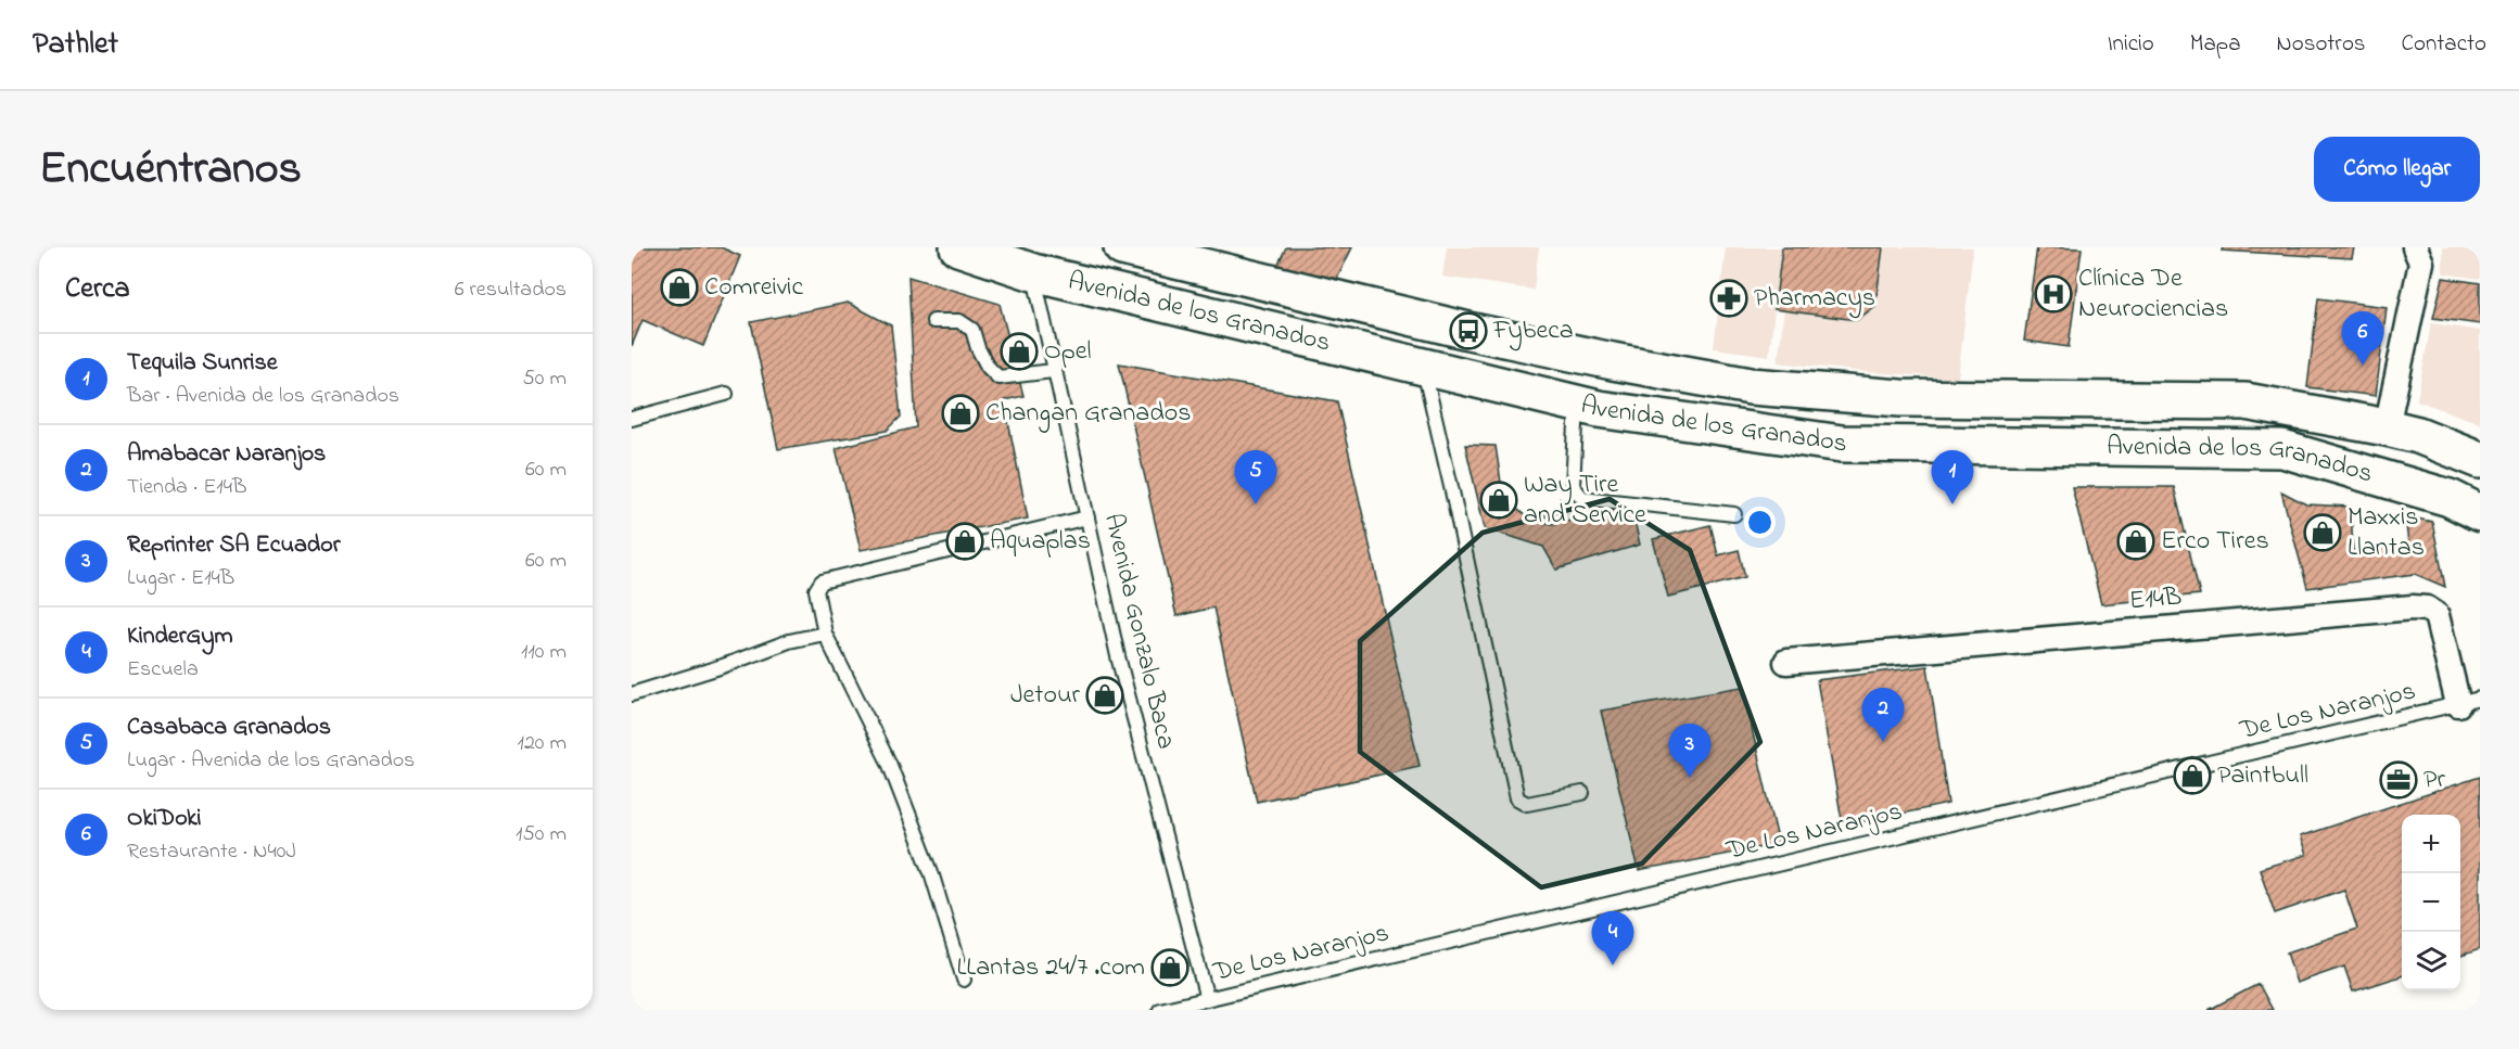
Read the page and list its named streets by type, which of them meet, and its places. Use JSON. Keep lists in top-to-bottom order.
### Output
{
  "streets": {
    "main road": ["Avenida de los Granados"],
    "street": ["E14B"],
    "lane": ["Avenida Gonzalo Baca", "De Los Naranjos"]
  },
  "crossings": [
    ["Avenida de los Granados", "Avenida Gonzalo Baca"],
    ["E14B", "De Los Naranjos"],
    ["Avenida Gonzalo Baca", "De Los Naranjos"]
  ],
  "places": {
    "shop": [
      "Comreivic",
      "Opel",
      "Changan Granados",
      "Way Tire and Service",
      "Maxxis Llantas",
      "Aquaplas",
      "Erco Tires",
      "Jetour",
      "Paintbull",
      "LLantas 24/7 .com"
    ],
    "hospital": ["Clínica De Neurociencias"],
    "pharmacy": ["Pharmacys"],
    "bus stop": ["Fybeca"],
    "office": ["Pr"]
  },
  "page": {
    "header": "Pathlet",
    "nav": [
      "Inicio",
      "Mapa",
      "Nosotros",
      "Contacto"
    ],
    "title": "Encuéntranos",
    "buttons": "Cómo llegar",
    "heading": ["Cerca", "6 resultados"],
    "pins": [
      "6",
      "1",
      "5",
      "2",
      "3",
      "4"
    ],
    "list": [
      {
        "mark": "1",
        "name": "Tequila Sunrise",
        "note": "Bar · Avenida de los Granados",
        "value": "50 m"
      },
      {
        "mark": "2",
        "name": "Amabacar Naranjos",
        "note": "Tienda · E14B",
        "value": "60 m"
      },
      {
        "mark": "3",
        "name": "Reprinter SA Ecuador",
        "note": "Lugar · E14B",
        "value": "60 m"
      },
      {
        "mark": "4",
        "name": "KinderGym",
        "note": "Escuela",
        "value": "110 m"
      },
      {
        "mark": "5",
        "name": "Casabaca Granados",
        "note": "Lugar · Avenida de los Granados",
        "value": "120 m"
      },
      {
        "mark": "6",
        "name": "OkiDoki",
        "note": "Restaurante · N40J",
        "value": "150 m"
      }
    ],
    "map_buttons": ["+", "−"]
  }
}
